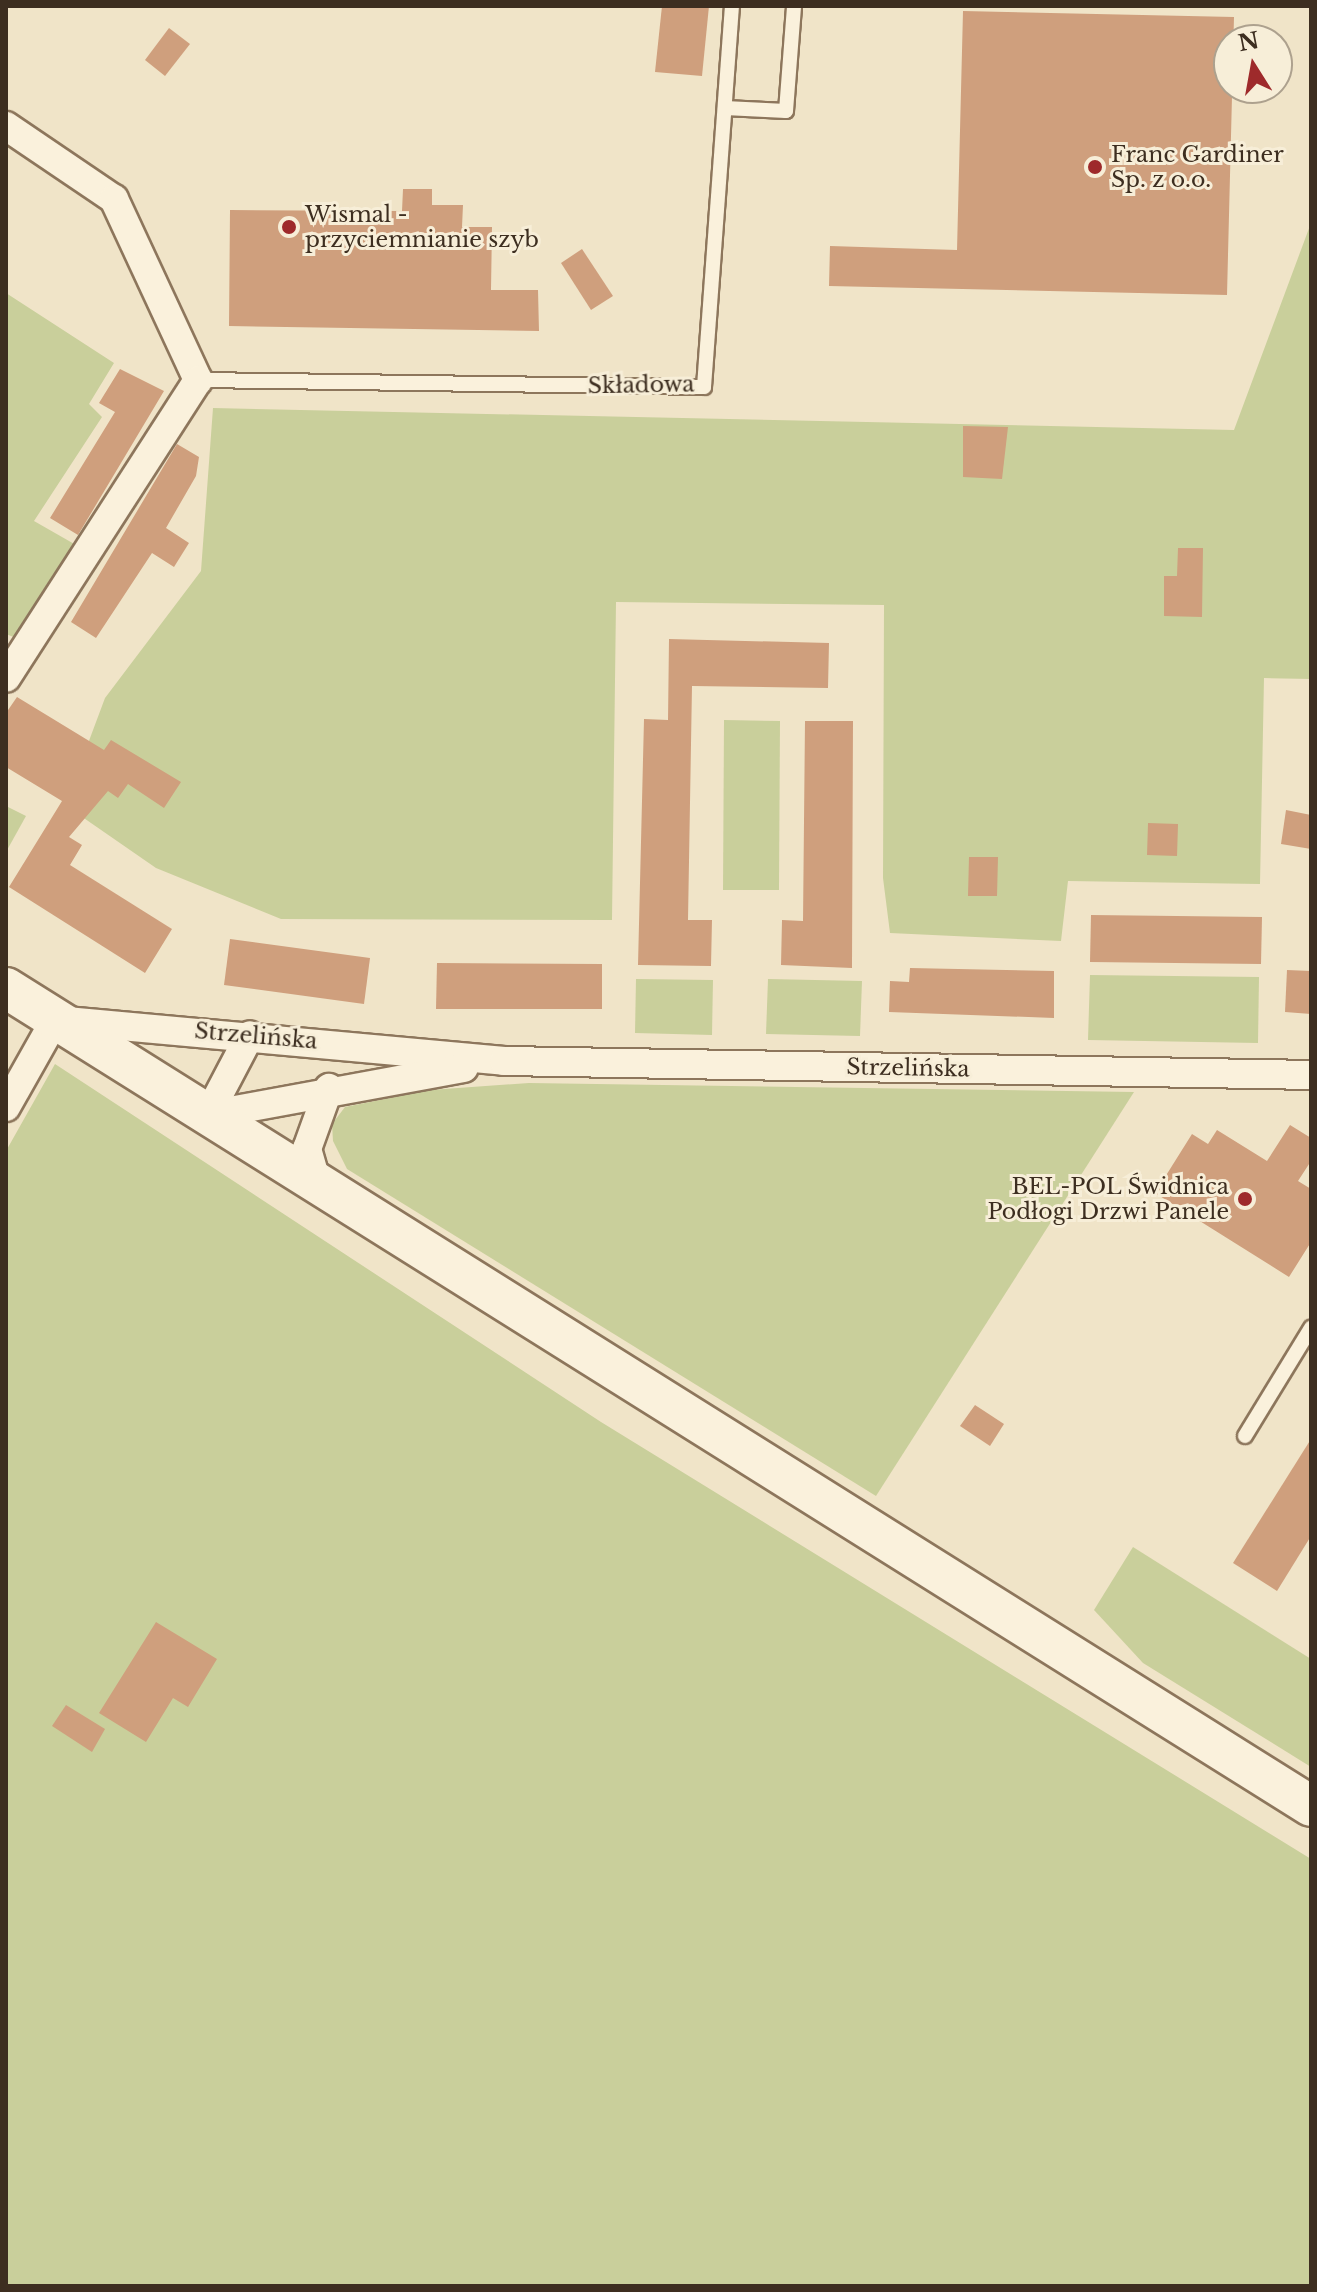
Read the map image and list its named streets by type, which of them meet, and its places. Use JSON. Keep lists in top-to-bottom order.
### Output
{
  "streets": {
    "street": ["Strzelińska"],
    "lane": ["Składowa"]
  },
  "places": ["Franc Gardiner Sp. z o.o.", "Wismal - przyciemnianie szyb", "BEL-POL Świdnica Podłogi Drzwi Panele"],
  "north": "top"
}
